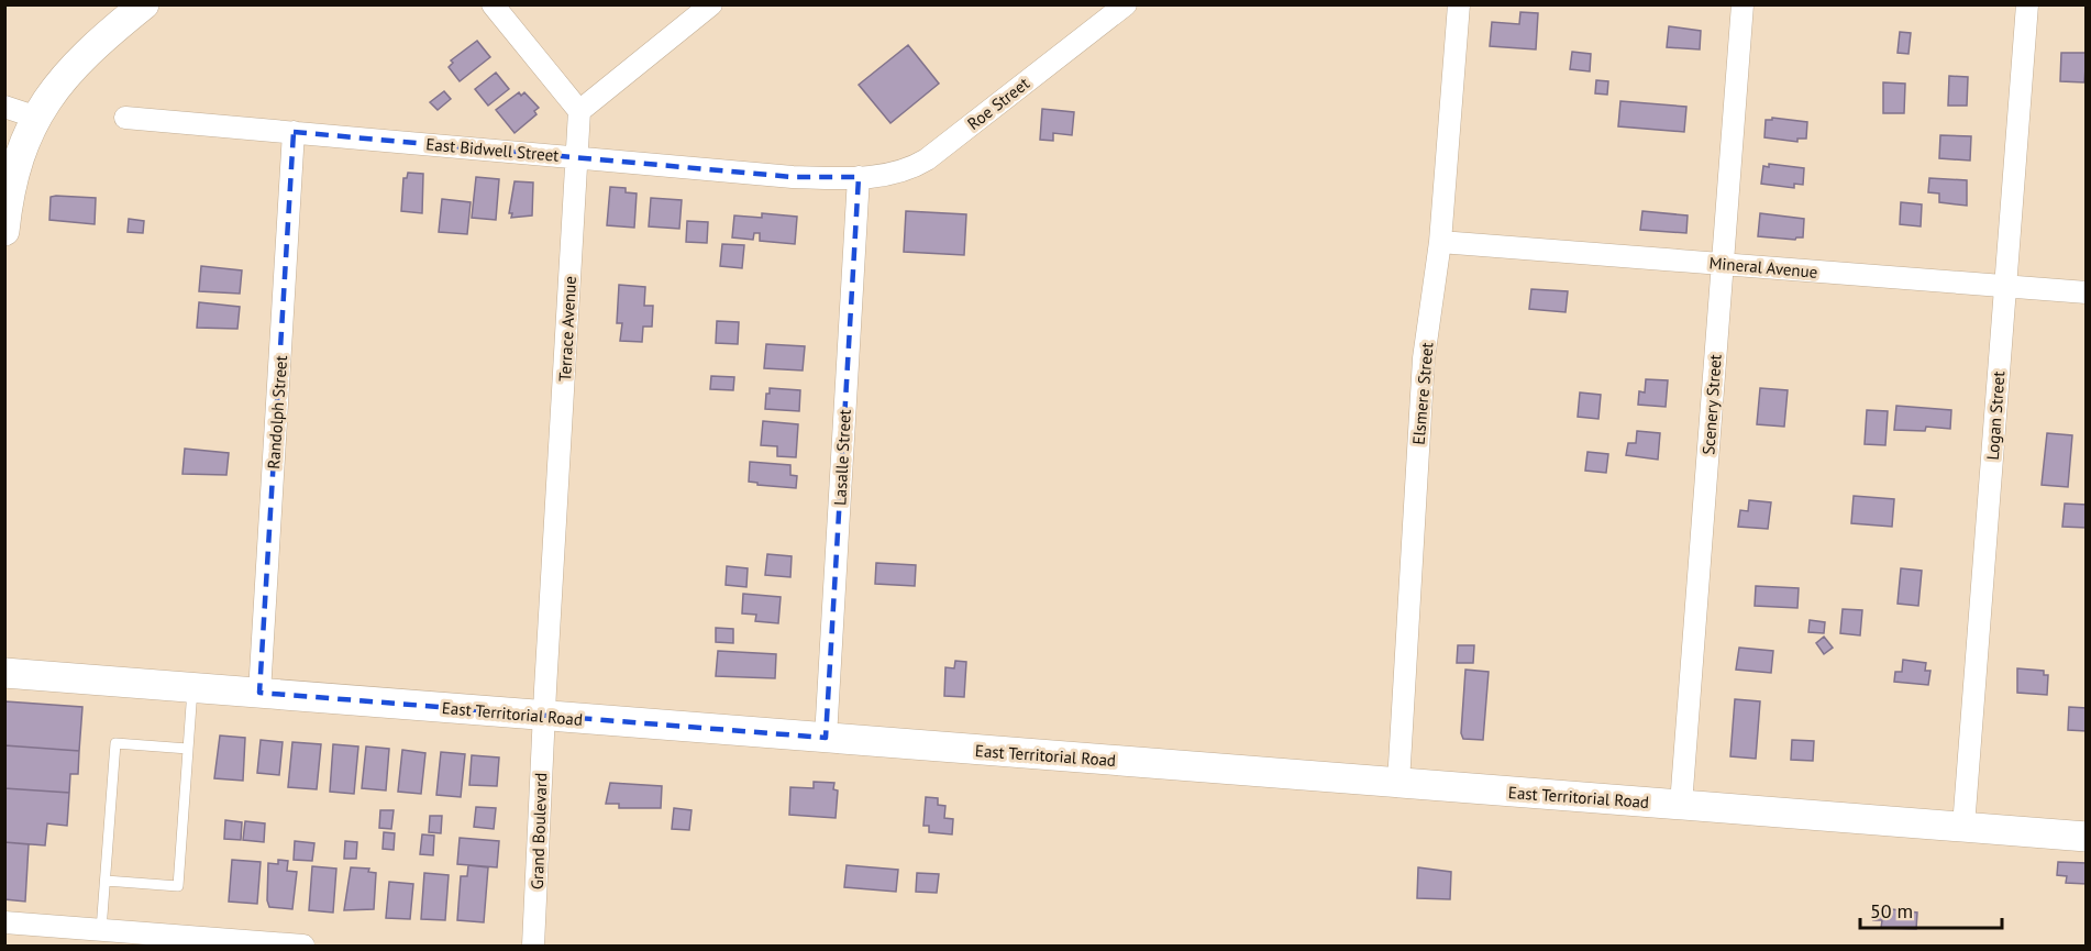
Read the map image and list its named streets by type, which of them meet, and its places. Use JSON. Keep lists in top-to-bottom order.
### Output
{
  "streets": {
    "street": [
      "Roe Street",
      "East Bidwell Street",
      "Mineral Avenue",
      "Terrace Avenue",
      "Elsmere Street",
      "Scenery Street",
      "Randolph Street",
      "Logan Street",
      "Lasalle Street",
      "East Territorial Road",
      "Grand Boulevard"
    ]
  },
  "crossings": [
    ["Roe Street", "East Bidwell Street"],
    ["Roe Street", "Lasalle Street"],
    ["East Bidwell Street", "Terrace Avenue"],
    ["East Bidwell Street", "Randolph Street"],
    ["East Bidwell Street", "Lasalle Street"],
    ["Mineral Avenue", "Elsmere Street"],
    ["Mineral Avenue", "Scenery Street"],
    ["Mineral Avenue", "Logan Street"],
    ["Terrace Avenue", "East Territorial Road"],
    ["Terrace Avenue", "Grand Boulevard"],
    ["Elsmere Street", "East Territorial Road"],
    ["Scenery Street", "East Territorial Road"],
    ["Randolph Street", "East Territorial Road"],
    ["Logan Street", "East Territorial Road"],
    ["Lasalle Street", "East Territorial Road"],
    ["East Territorial Road", "Grand Boulevard"]
  ],
  "scale_bar": "50 m"
}
